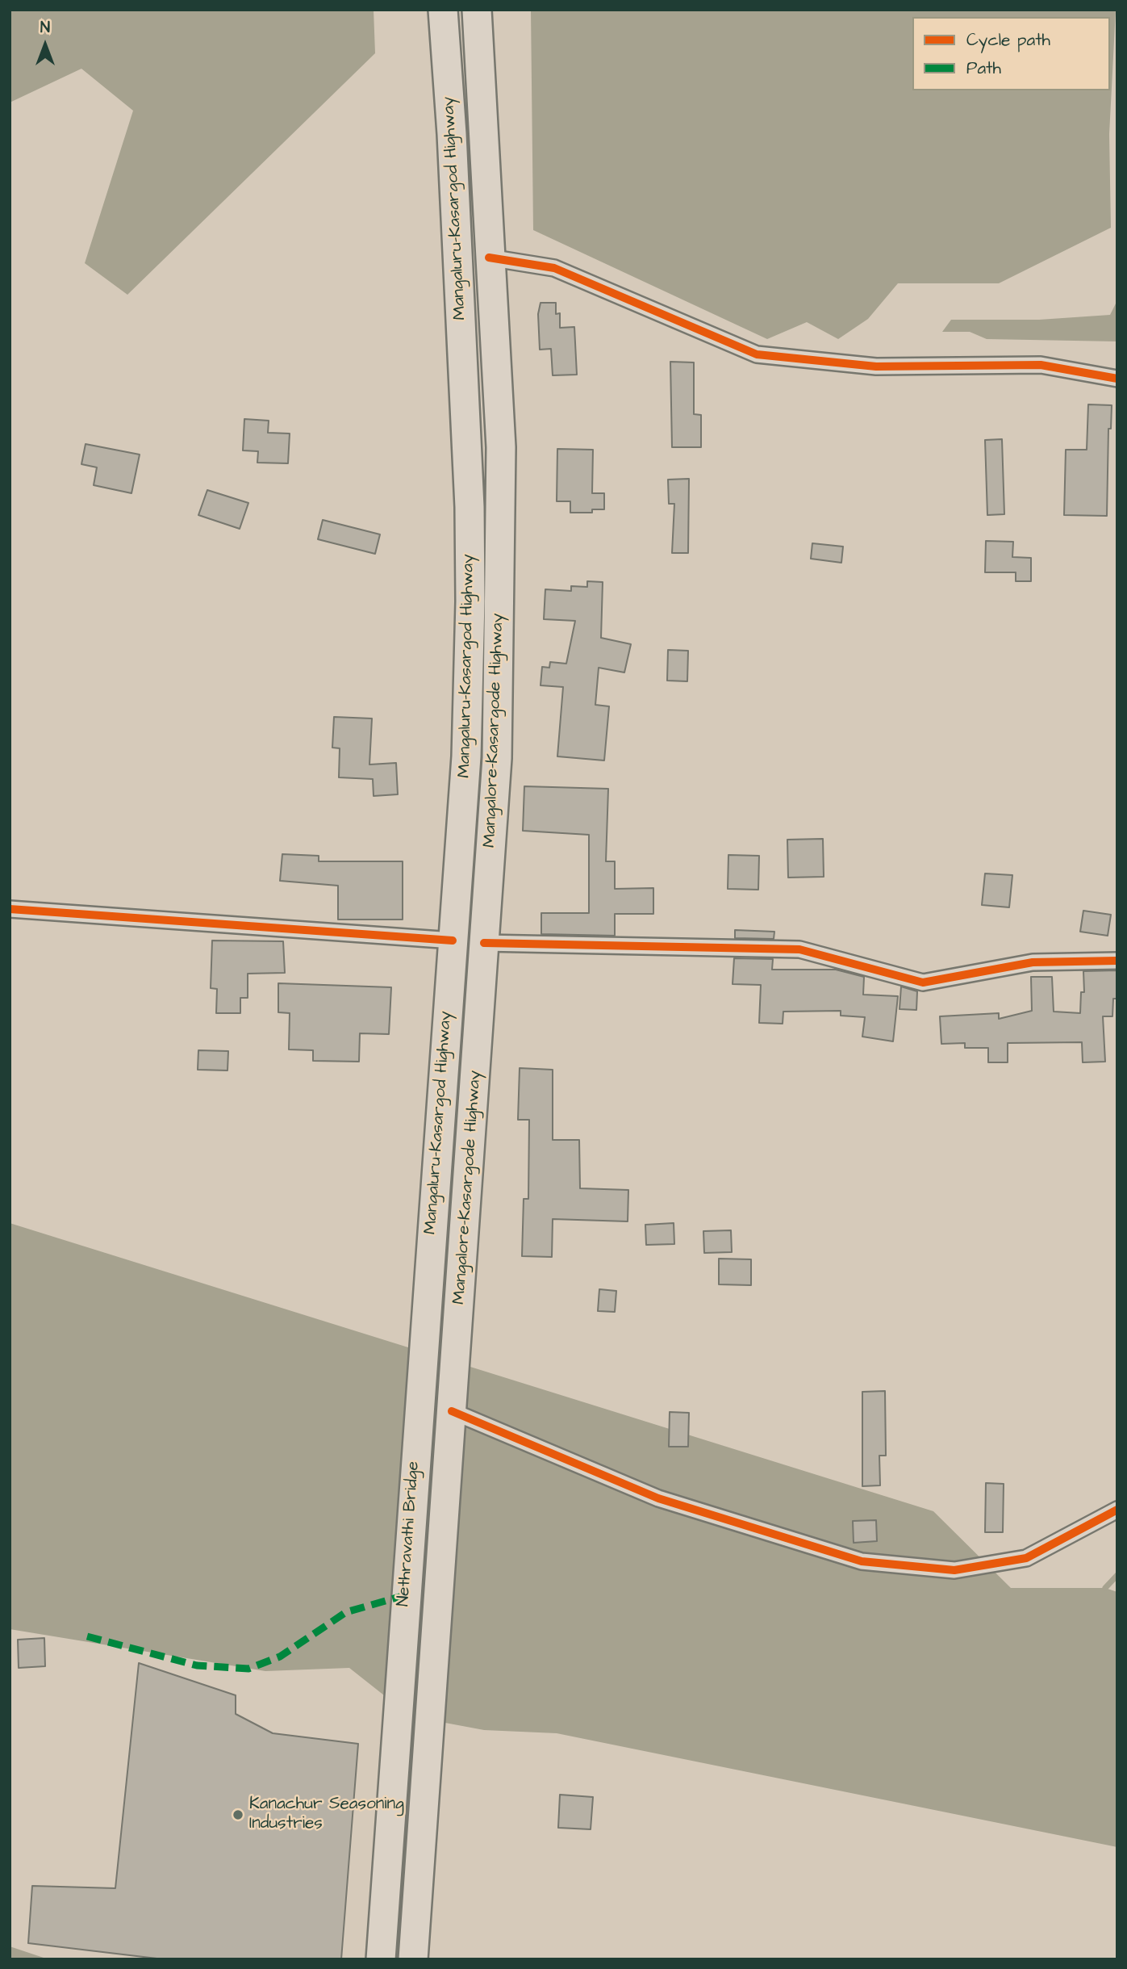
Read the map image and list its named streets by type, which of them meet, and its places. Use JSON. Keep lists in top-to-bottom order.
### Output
{
  "streets": {
    "highway": ["Mangaluru-Kasargod Highway", "Mangalore-Kasargode Highway", "Nethravathi Bridge"]
  },
  "crossings": [
    ["Mangaluru-Kasargod Highway", "Nethravathi Bridge"],
    ["Mangalore-Kasargode Highway", "Nethravathi Bridge"]
  ],
  "places": ["Kanachur Seasoning Industries"],
  "legend": ["Cycle path", "Path"],
  "north": "top"
}
